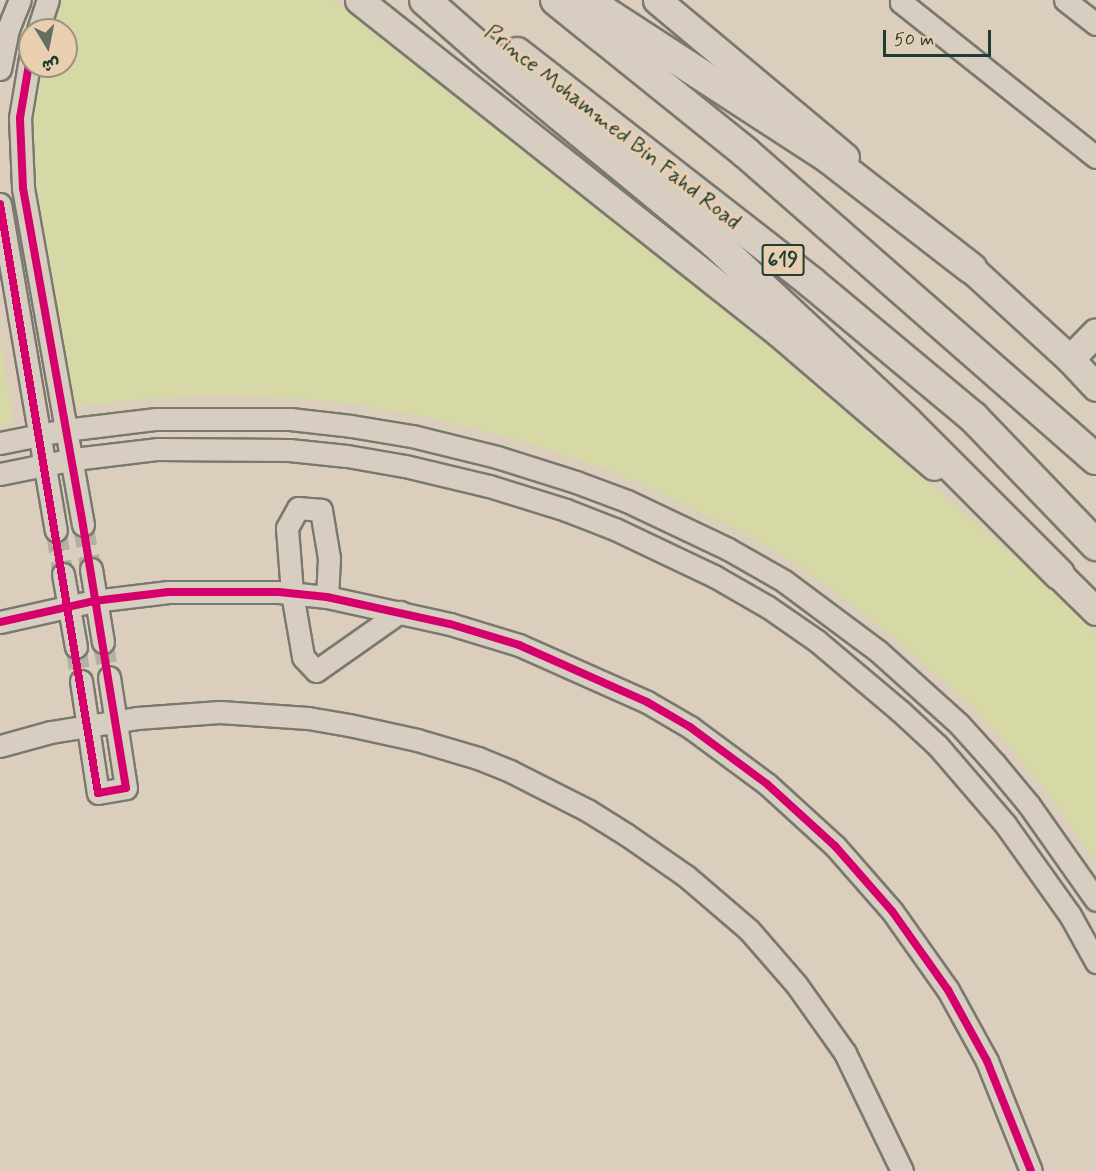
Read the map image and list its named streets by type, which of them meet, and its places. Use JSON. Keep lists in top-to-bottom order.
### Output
{
  "streets": {
    "highway": ["Prince Mohammed Bin Fahd Road", "619"]
  },
  "scale_bar": "50 m",
  "north": "bottom"
}
